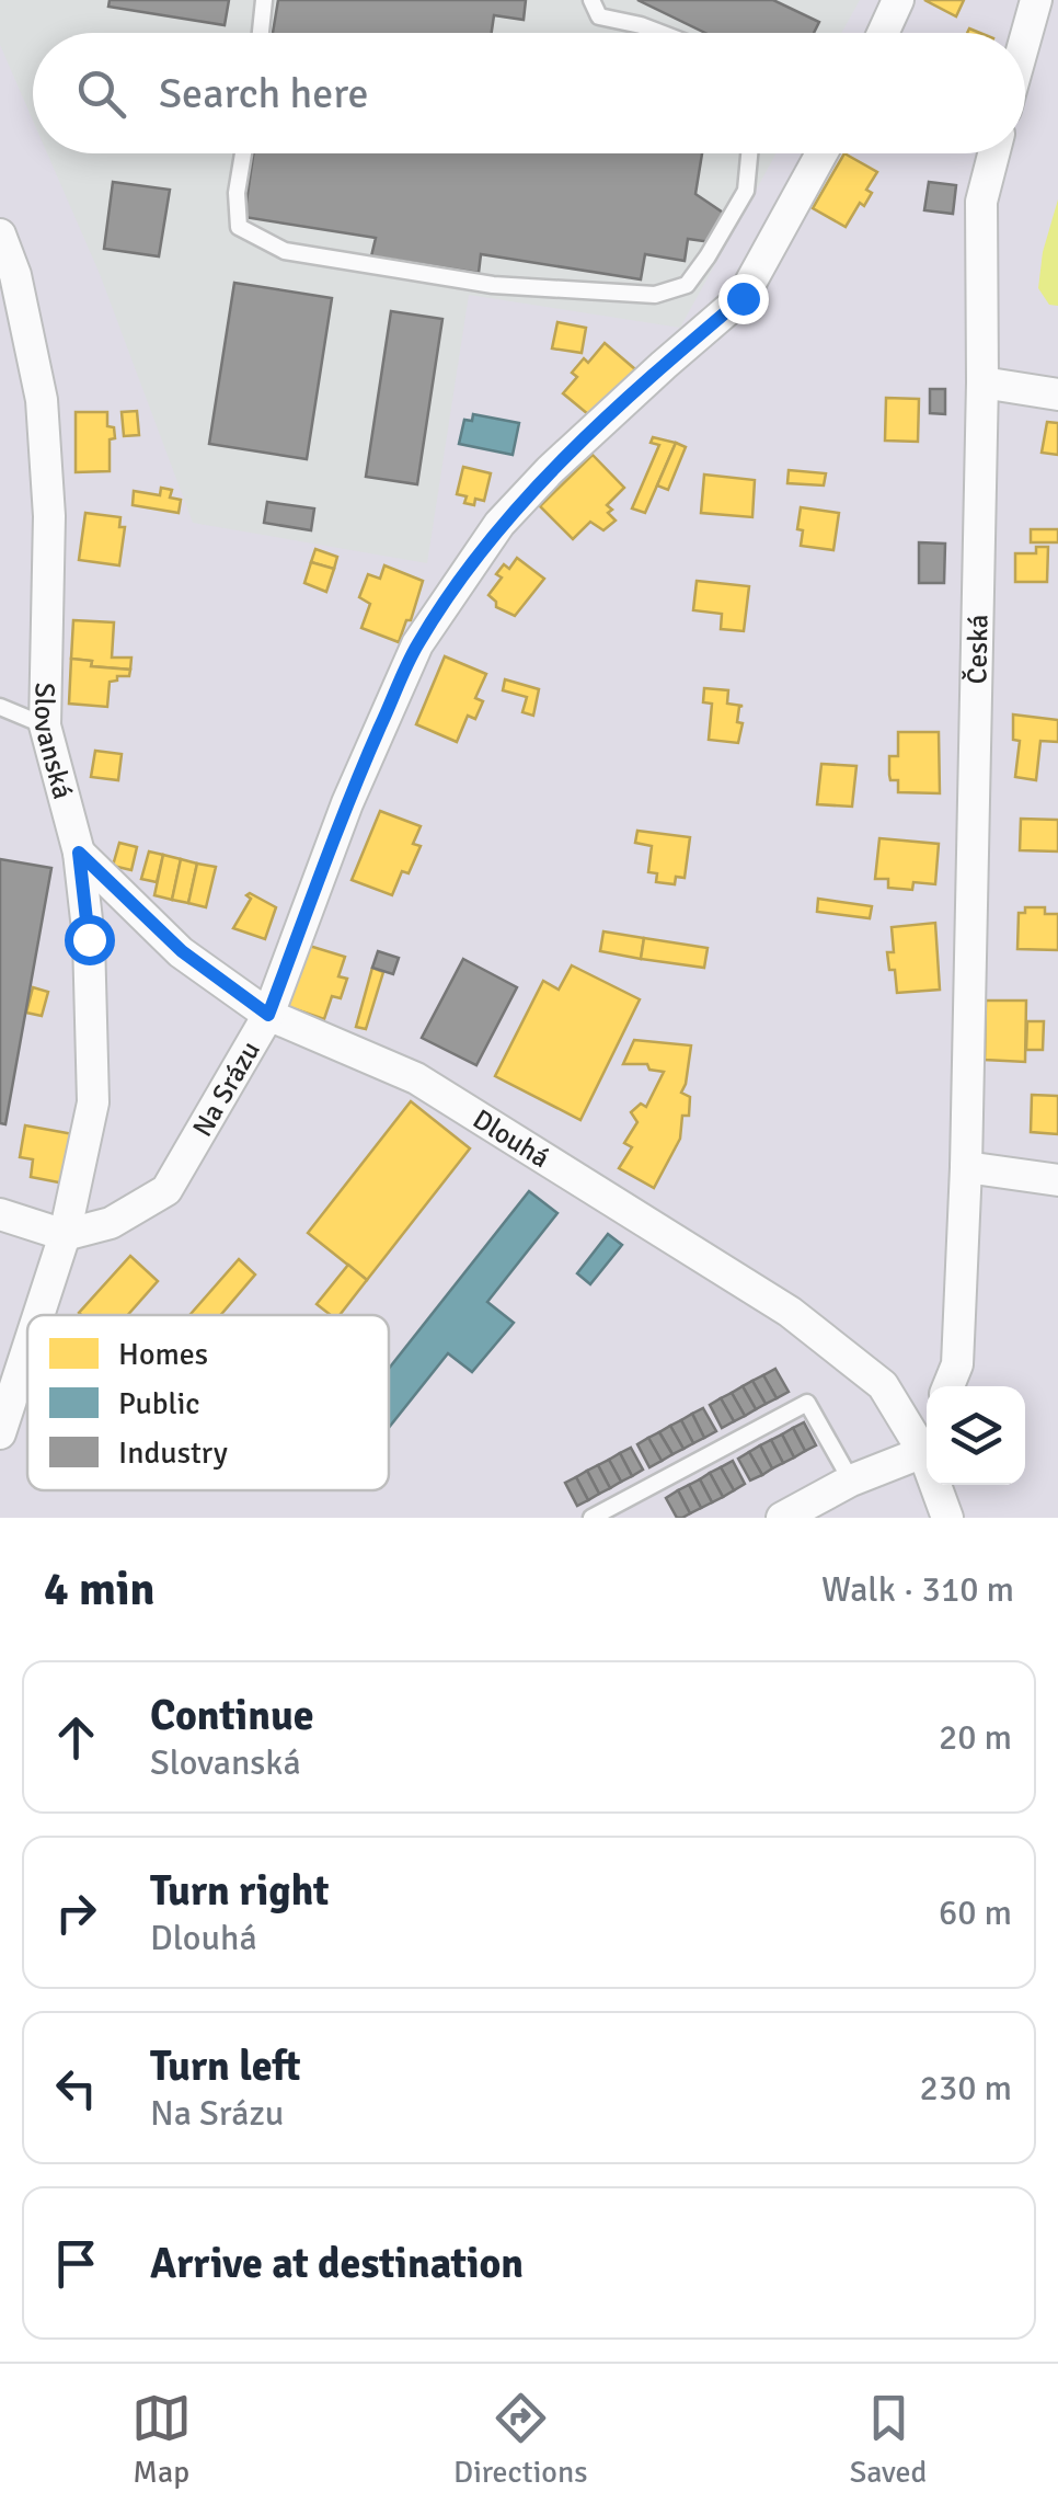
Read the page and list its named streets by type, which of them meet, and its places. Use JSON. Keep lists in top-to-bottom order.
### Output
{
  "streets": {
    "street": [
      "Česká",
      "Slovanská",
      "Na Srázu",
      "Dlouhá"
    ]
  },
  "crossings": [
    ["Slovanská", "Na Srázu"],
    ["Slovanská", "Dlouhá"],
    ["Na Srázu", "Dlouhá"]
  ],
  "legend": ["Homes", "Public", "Industry"],
  "page": {
    "search": "Search here",
    "heading": ["4 min", "Walk · 310 m"],
    "list": [
      ["Continue", "Slovanská", "20 m"],
      ["Turn right", "Dlouhá", "60 m"],
      ["Turn left", "Na Srázu", "230 m"],
      "Arrive at destination"
    ],
    "nav": ["Map", "Directions", "Saved"]
  }
}
